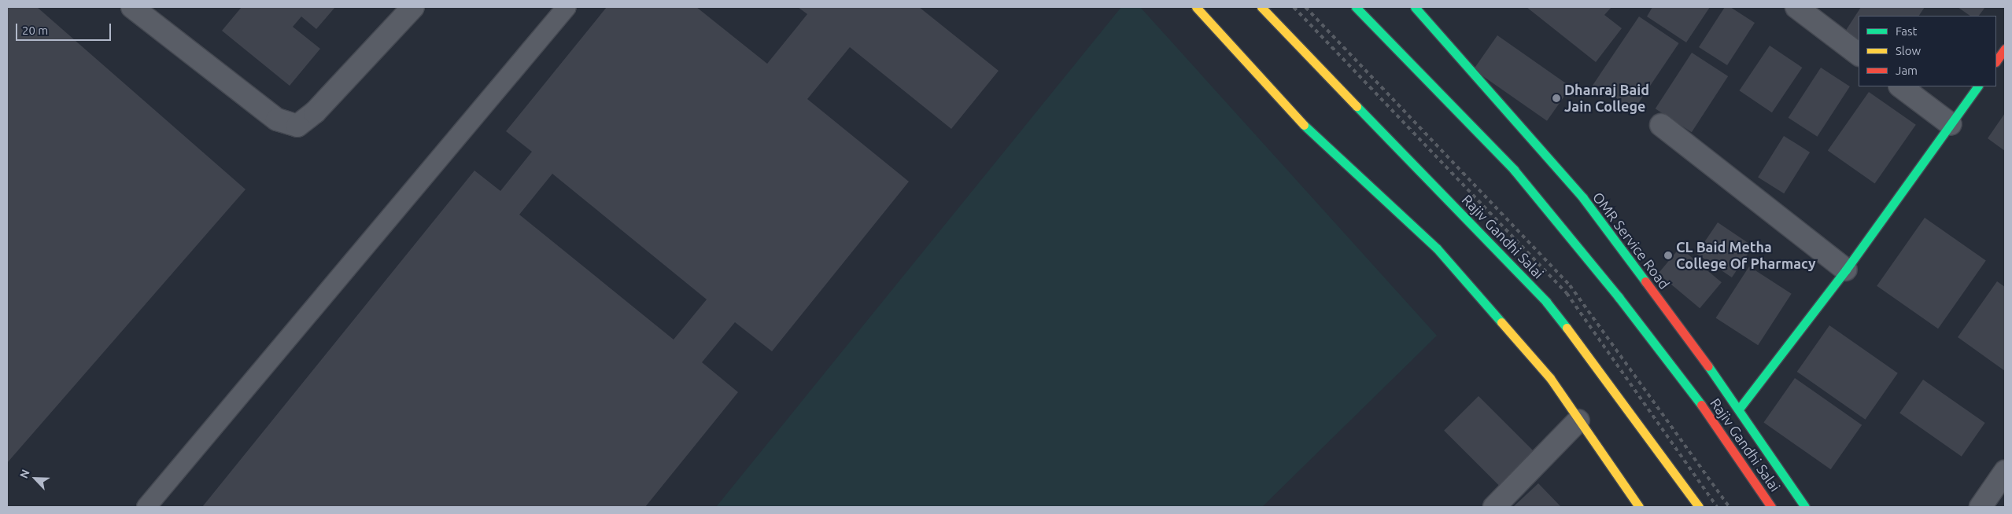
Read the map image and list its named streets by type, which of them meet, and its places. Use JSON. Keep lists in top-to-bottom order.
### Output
{
  "streets": {
    "street": ["Rajiv Gandhi Salai", "OMR Service Road"]
  },
  "places": ["Dhanraj Baid Jain College", "CL Baid Metha College Of Pharmacy"],
  "legend": ["Fast", "Slow", "Jam"],
  "scale_bar": "20 m",
  "north": "top left"
}
